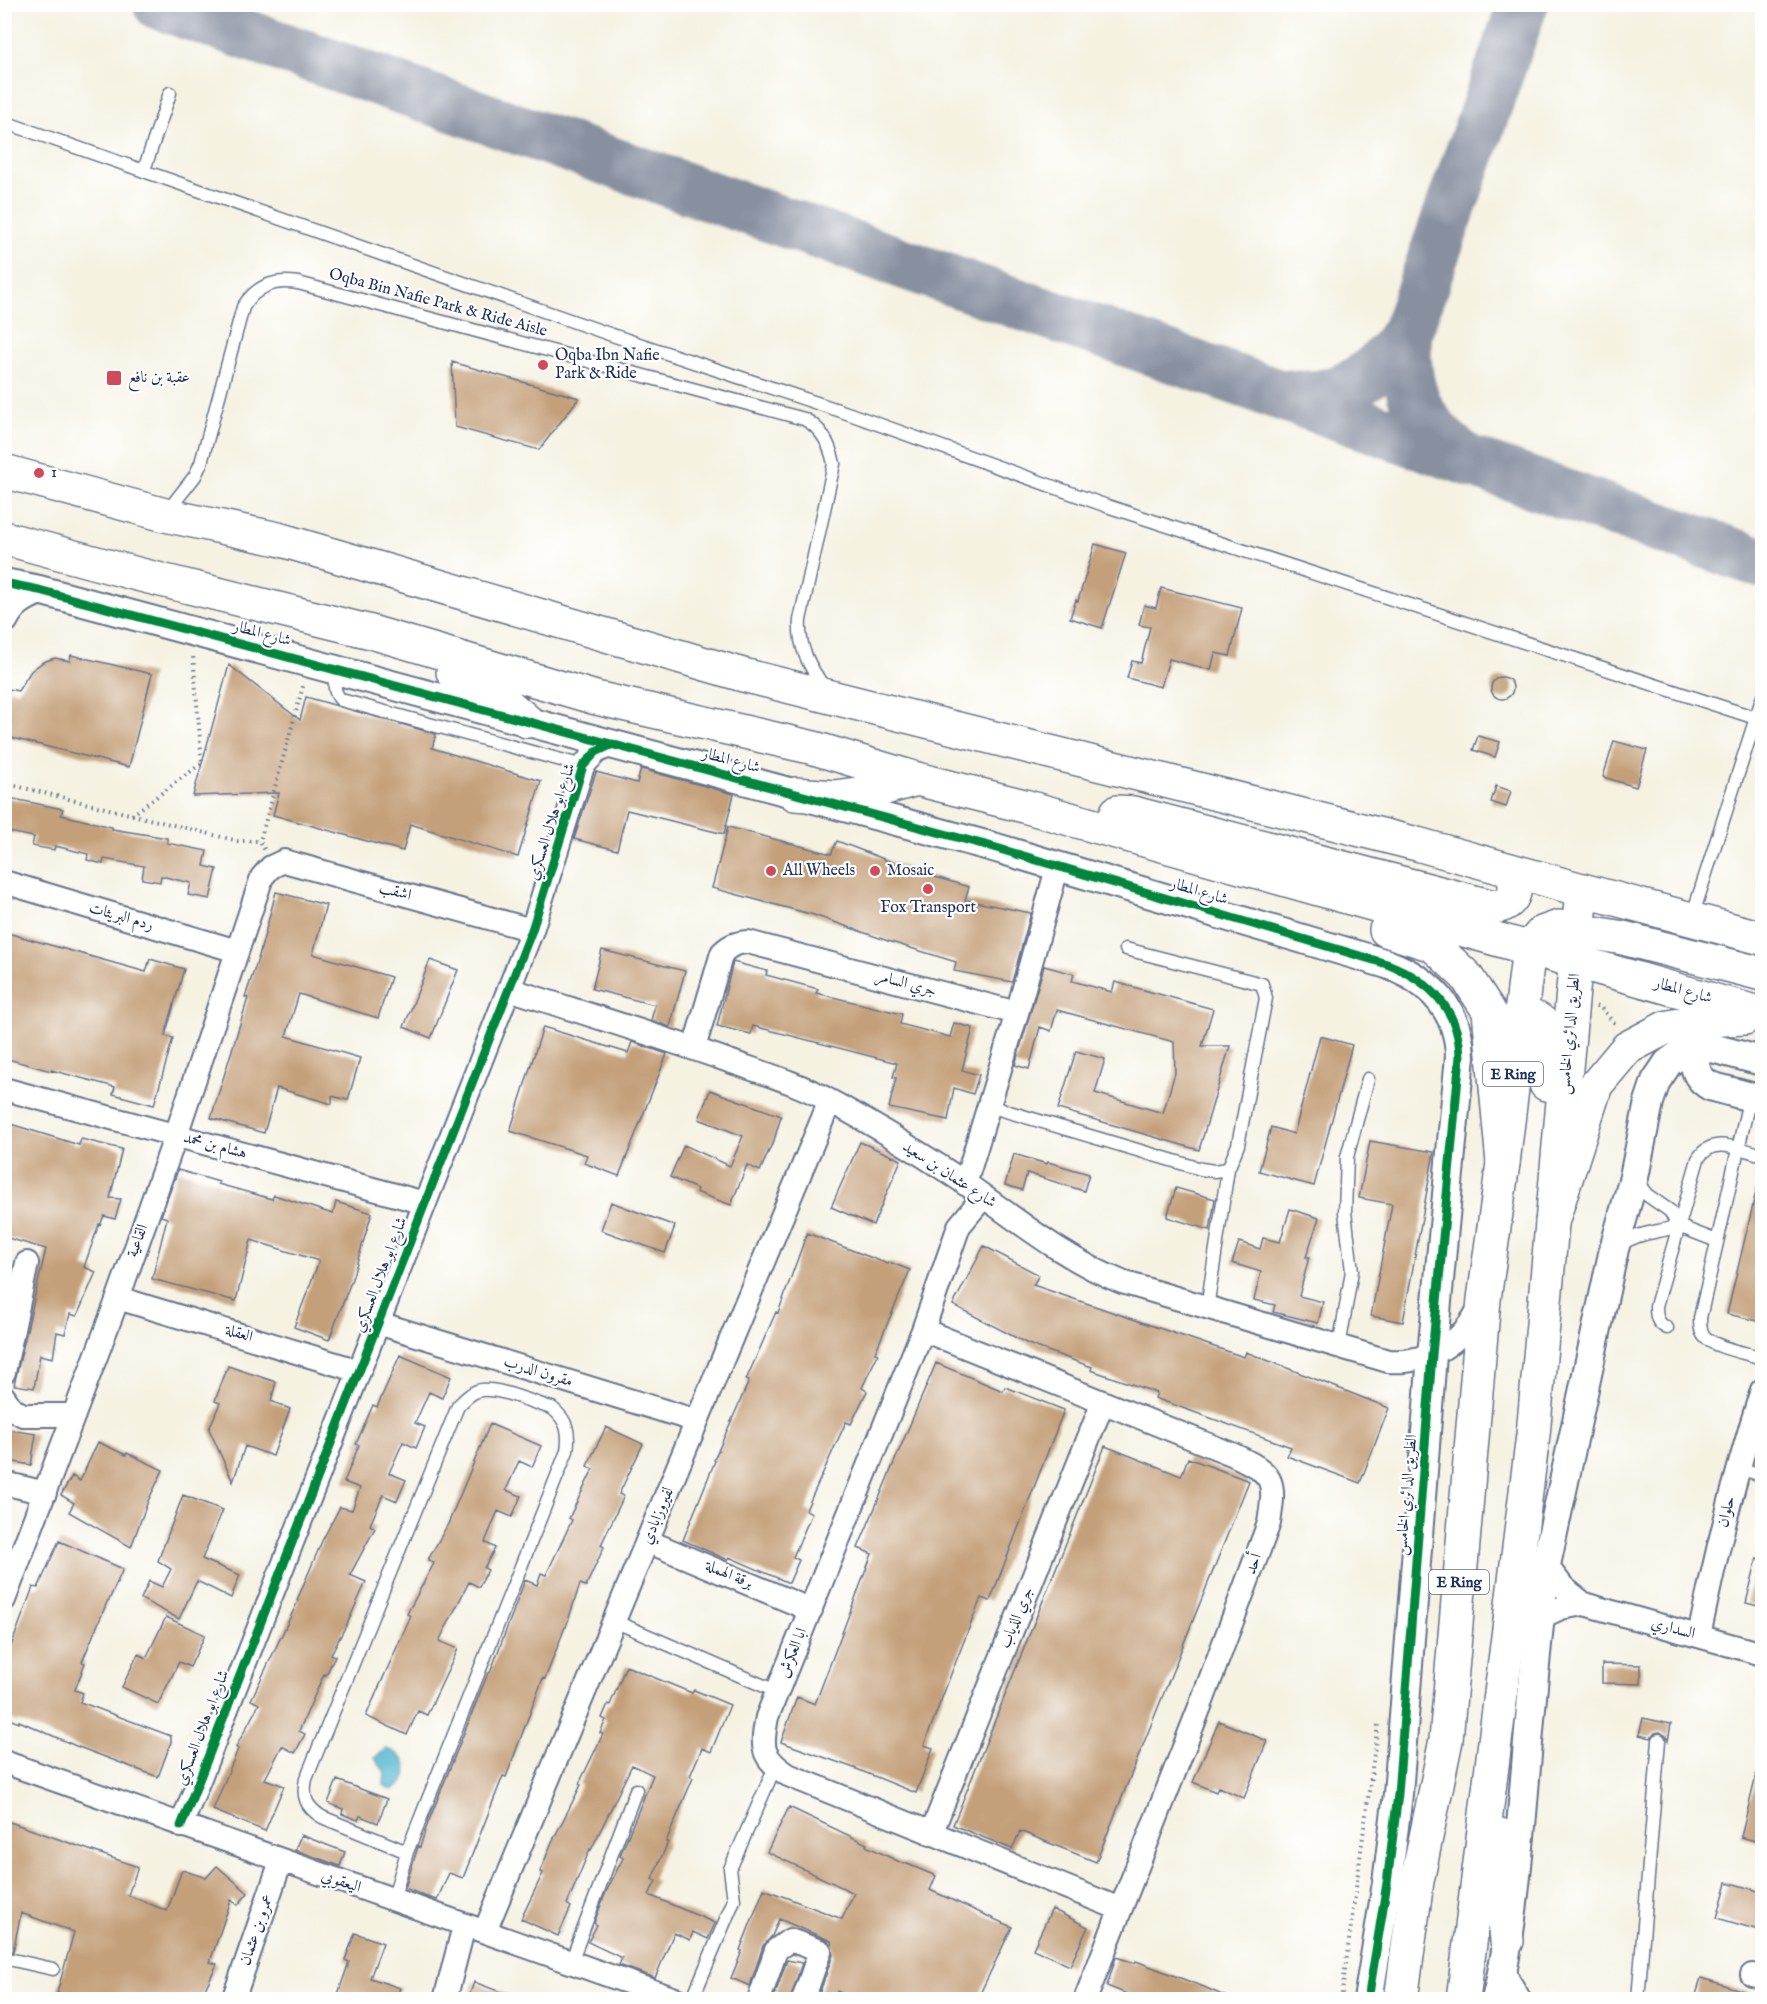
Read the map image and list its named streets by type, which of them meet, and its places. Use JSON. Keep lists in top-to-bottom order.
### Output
{
  "streets": {
    "main road": ["شارع المطار", "الطريق الدائري الخامس", "E Ring"],
    "street": [
      "شارع ابو هلال العسكري",
      "اشقب",
      "ردم البريثات",
      "جري السامر",
      "هشام بن محمد",
      "شارع عثمان بن سعيد",
      "القاعية",
      "العقلة",
      "مقرون الدرب",
      "حلوان",
      "لفيروزابادي",
      "أحد",
      "برقة الهملة",
      "جري الذياب",
      "السداري",
      "ابا العكرش",
      "اليعقوبي",
      "عمرو بن عثمان"
    ],
    "lane": ["Oqba Bin Nafie Park & Ride Aisle"]
  },
  "crossings": [
    ["شارع المطار", "شارع ابو هلال العسكري"],
    ["شارع المطار", "الطريق الدائري الخامس"],
    ["شارع المطار", "E Ring"],
    ["شارع ابو هلال العسكري", "اشقب"],
    ["شارع ابو هلال العسكري", "هشام بن محمد"],
    ["شارع ابو هلال العسكري", "شارع عثمان بن سعيد"],
    ["شارع ابو هلال العسكري", "العقلة"],
    ["شارع ابو هلال العسكري", "مقرون الدرب"],
    ["شارع ابو هلال العسكري", "اليعقوبي"],
    ["اشقب", "القاعية"],
    ["ردم البريثات", "القاعية"],
    ["جري السامر", "شارع عثمان بن سعيد"],
    ["الطريق الدائري الخامس", "شارع عثمان بن سعيد"],
    ["E Ring", "شارع عثمان بن سعيد"],
    ["هشام بن محمد", "القاعية"],
    ["شارع عثمان بن سعيد", "لفيروزابادي"],
    ["شارع عثمان بن سعيد", "ابا العكرش"],
    ["القاعية", "العقلة"],
    ["مقرون الدرب", "لفيروزابادي"],
    ["حلوان", "السداري"],
    ["لفيروزابادي", "برقة الهملة"],
    ["لفيروزابادي", "اليعقوبي"],
    ["أحد", "جري الذياب"],
    ["أحد", "ابا العكرش"],
    ["برقة الهملة", "ابا العكرش"],
    ["اليعقوبي", "عمرو بن عثمان"]
  ],
  "places": {
    "other": [
      "Oqba Ibn Nafie Park & Ride",
      "1",
      "All Wheels",
      "Mosaic",
      "Fox Transport"
    ],
    "transit": ["عقبة بن نافع"]
  }
}
